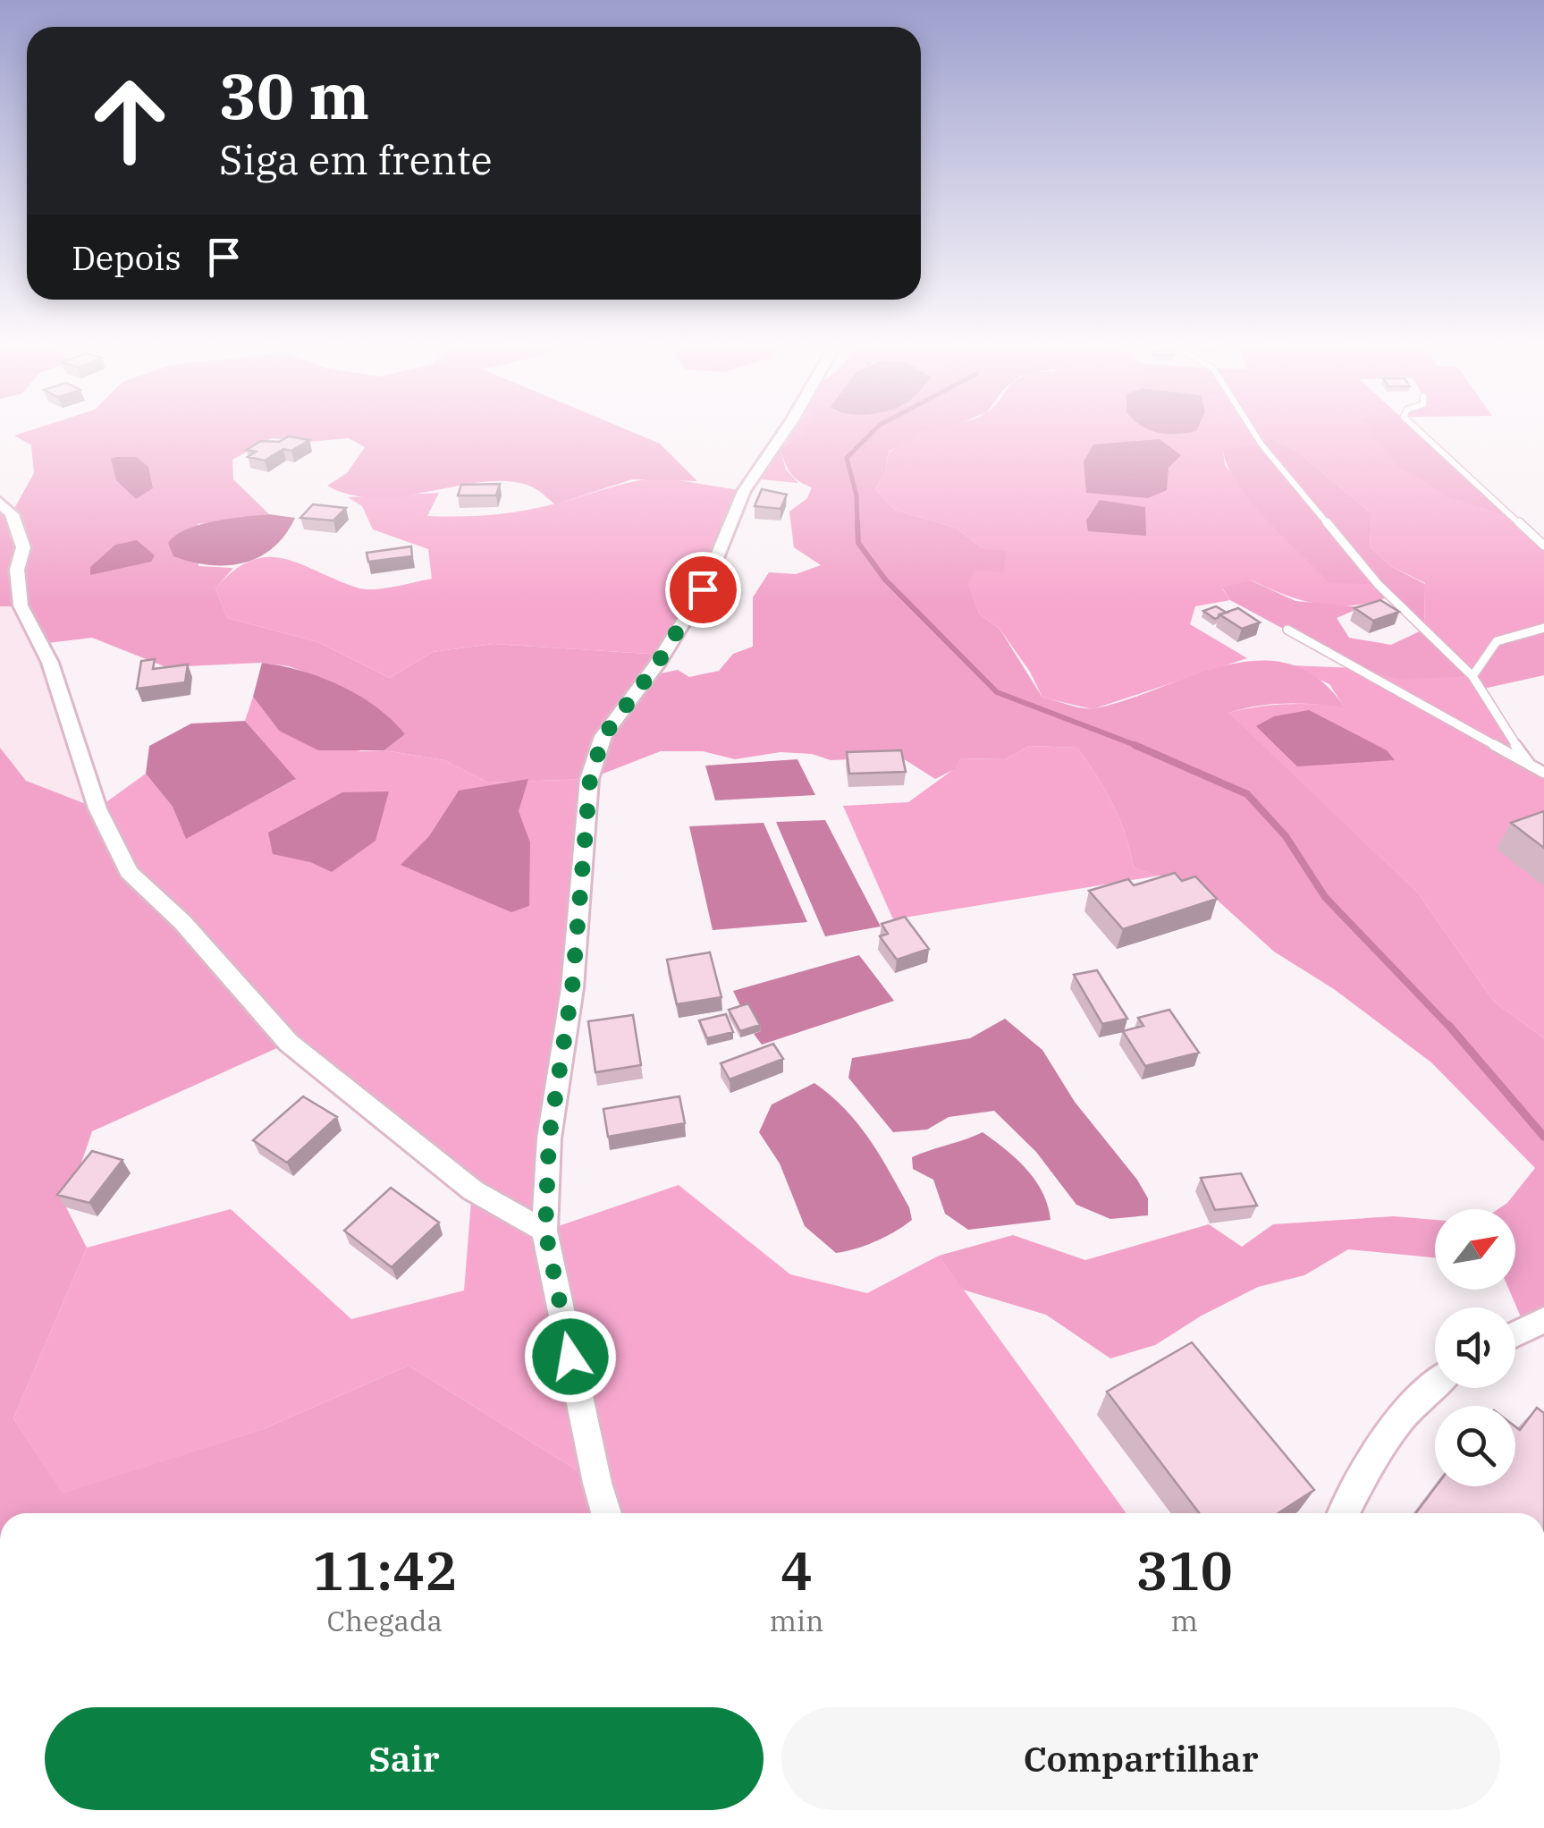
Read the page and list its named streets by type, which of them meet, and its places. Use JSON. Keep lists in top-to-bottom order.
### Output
{
  "north": "top right",
  "page": {
    "turn": ["30 m", "Siga em frente"],
    "then": "Depois",
    "eta": [
      "11:42",
      "Chegada",
      "4",
      "min",
      "310",
      "m"
    ],
    "buttons": ["Sair", "Compartilhar"]
  }
}
